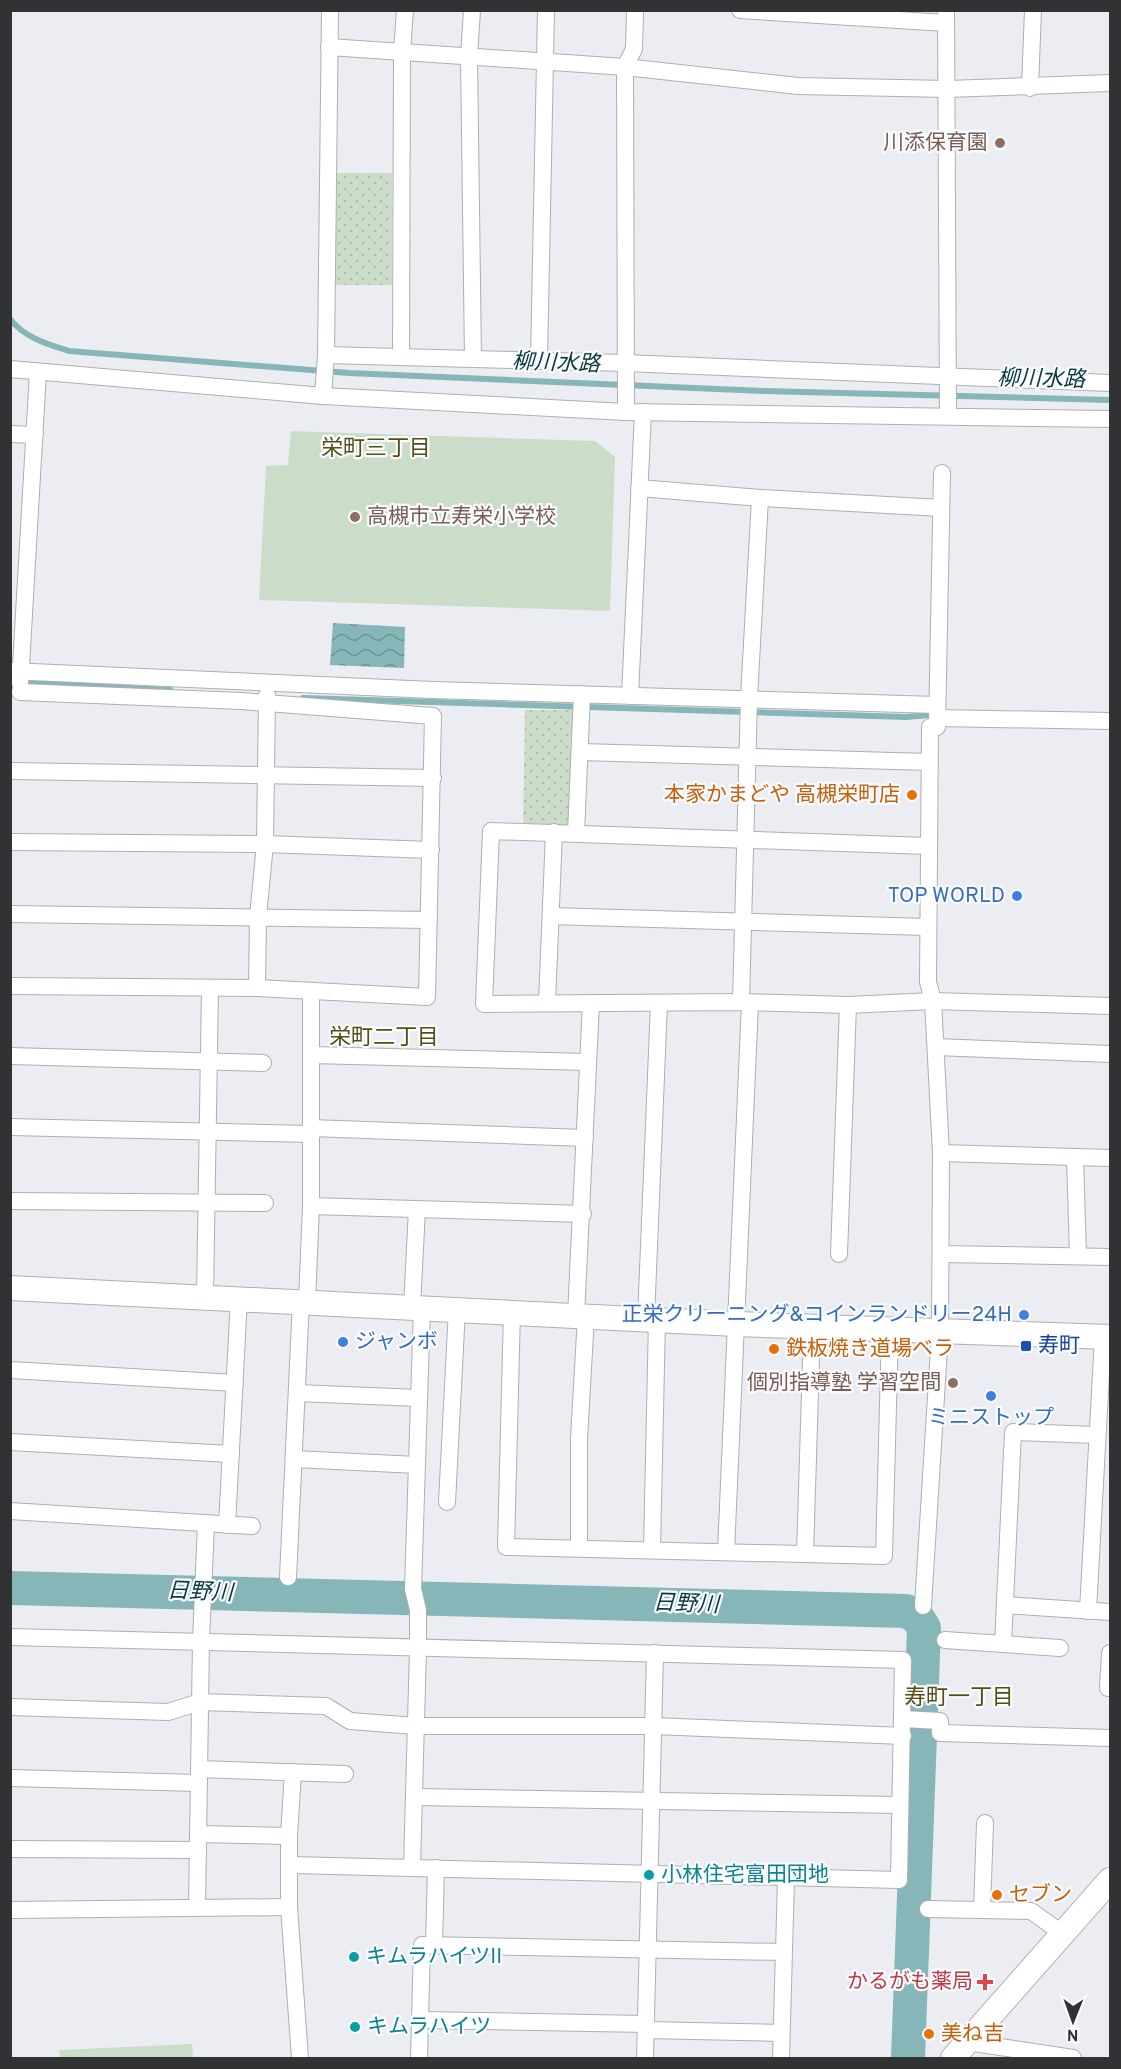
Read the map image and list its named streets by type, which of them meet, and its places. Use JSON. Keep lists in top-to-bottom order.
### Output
{
  "districts": ["栄町三丁目", "栄町二丁目", "寿町一丁目"],
  "water": ["柳川水路", "日野川"],
  "places": {
    "other": [
      "川添保育園",
      "高槻市立寿栄小学校",
      "本家かまどや 高槻栄町店",
      "TOP WORLD",
      "正栄クリーニング&コインランドリー24H",
      "ジャンボ",
      "鉄板焼き道場ベラ",
      "個別指導塾 学習空間",
      "ミニストップ",
      "小林住宅富田団地",
      "セブン",
      "キムラハイツII",
      "キムラハイツ",
      "美ね吉"
    ],
    "transit": ["寿町"],
    "health": ["かるがも薬局"]
  },
  "north": "bottom"
}
